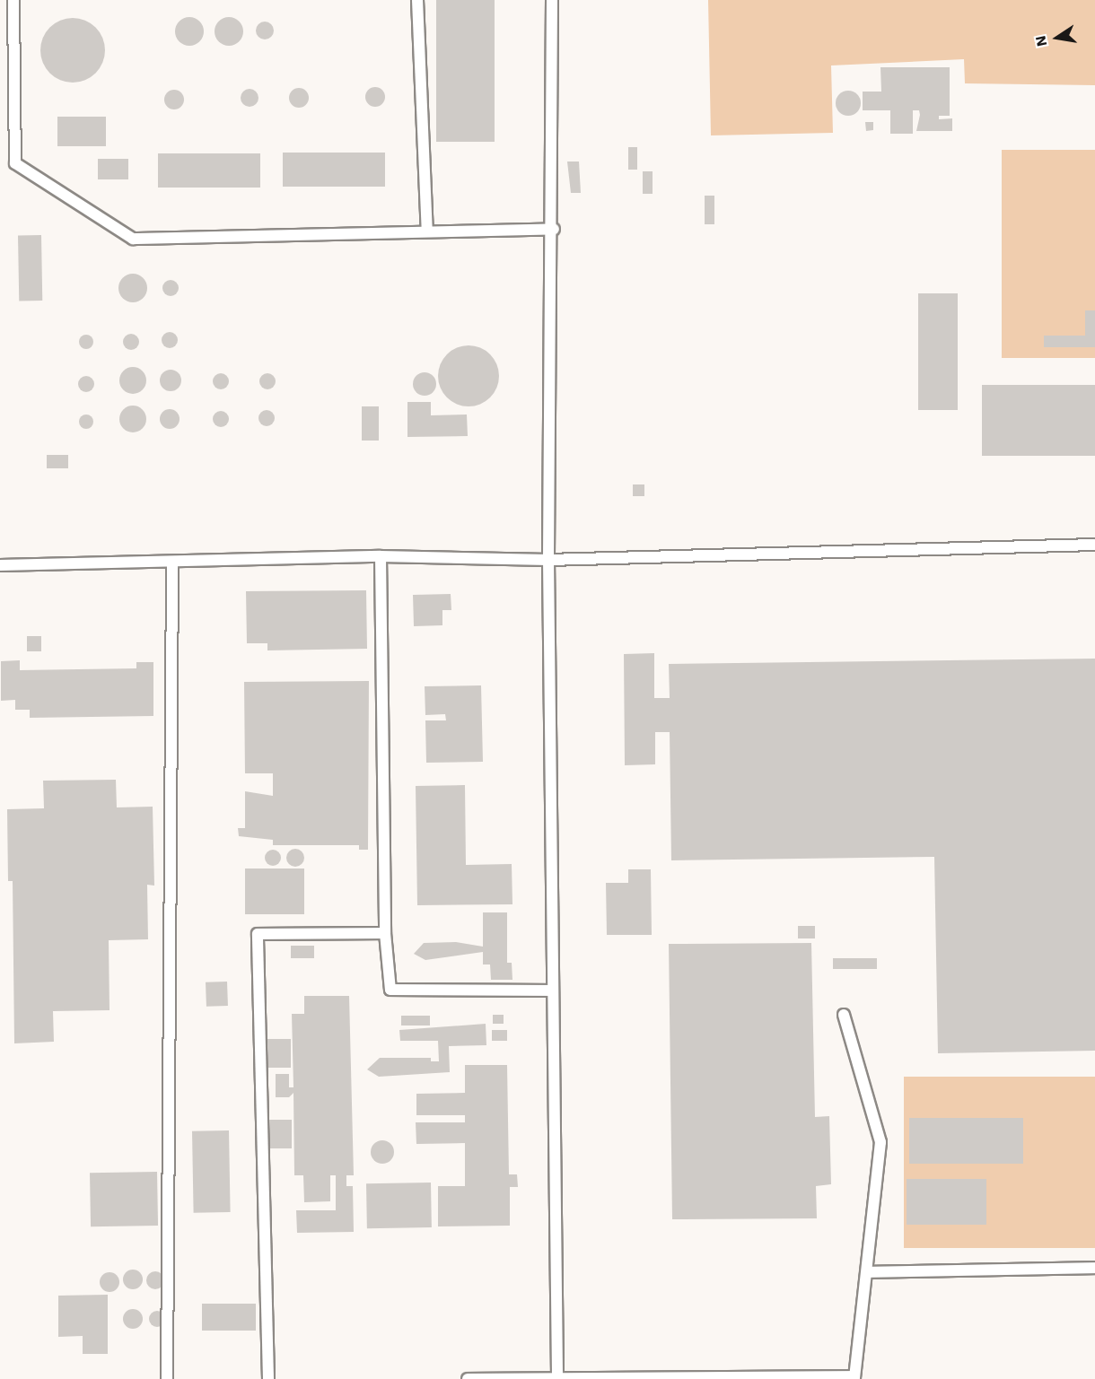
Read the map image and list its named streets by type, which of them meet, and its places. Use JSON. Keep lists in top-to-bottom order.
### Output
{
  "north": "left"
}
